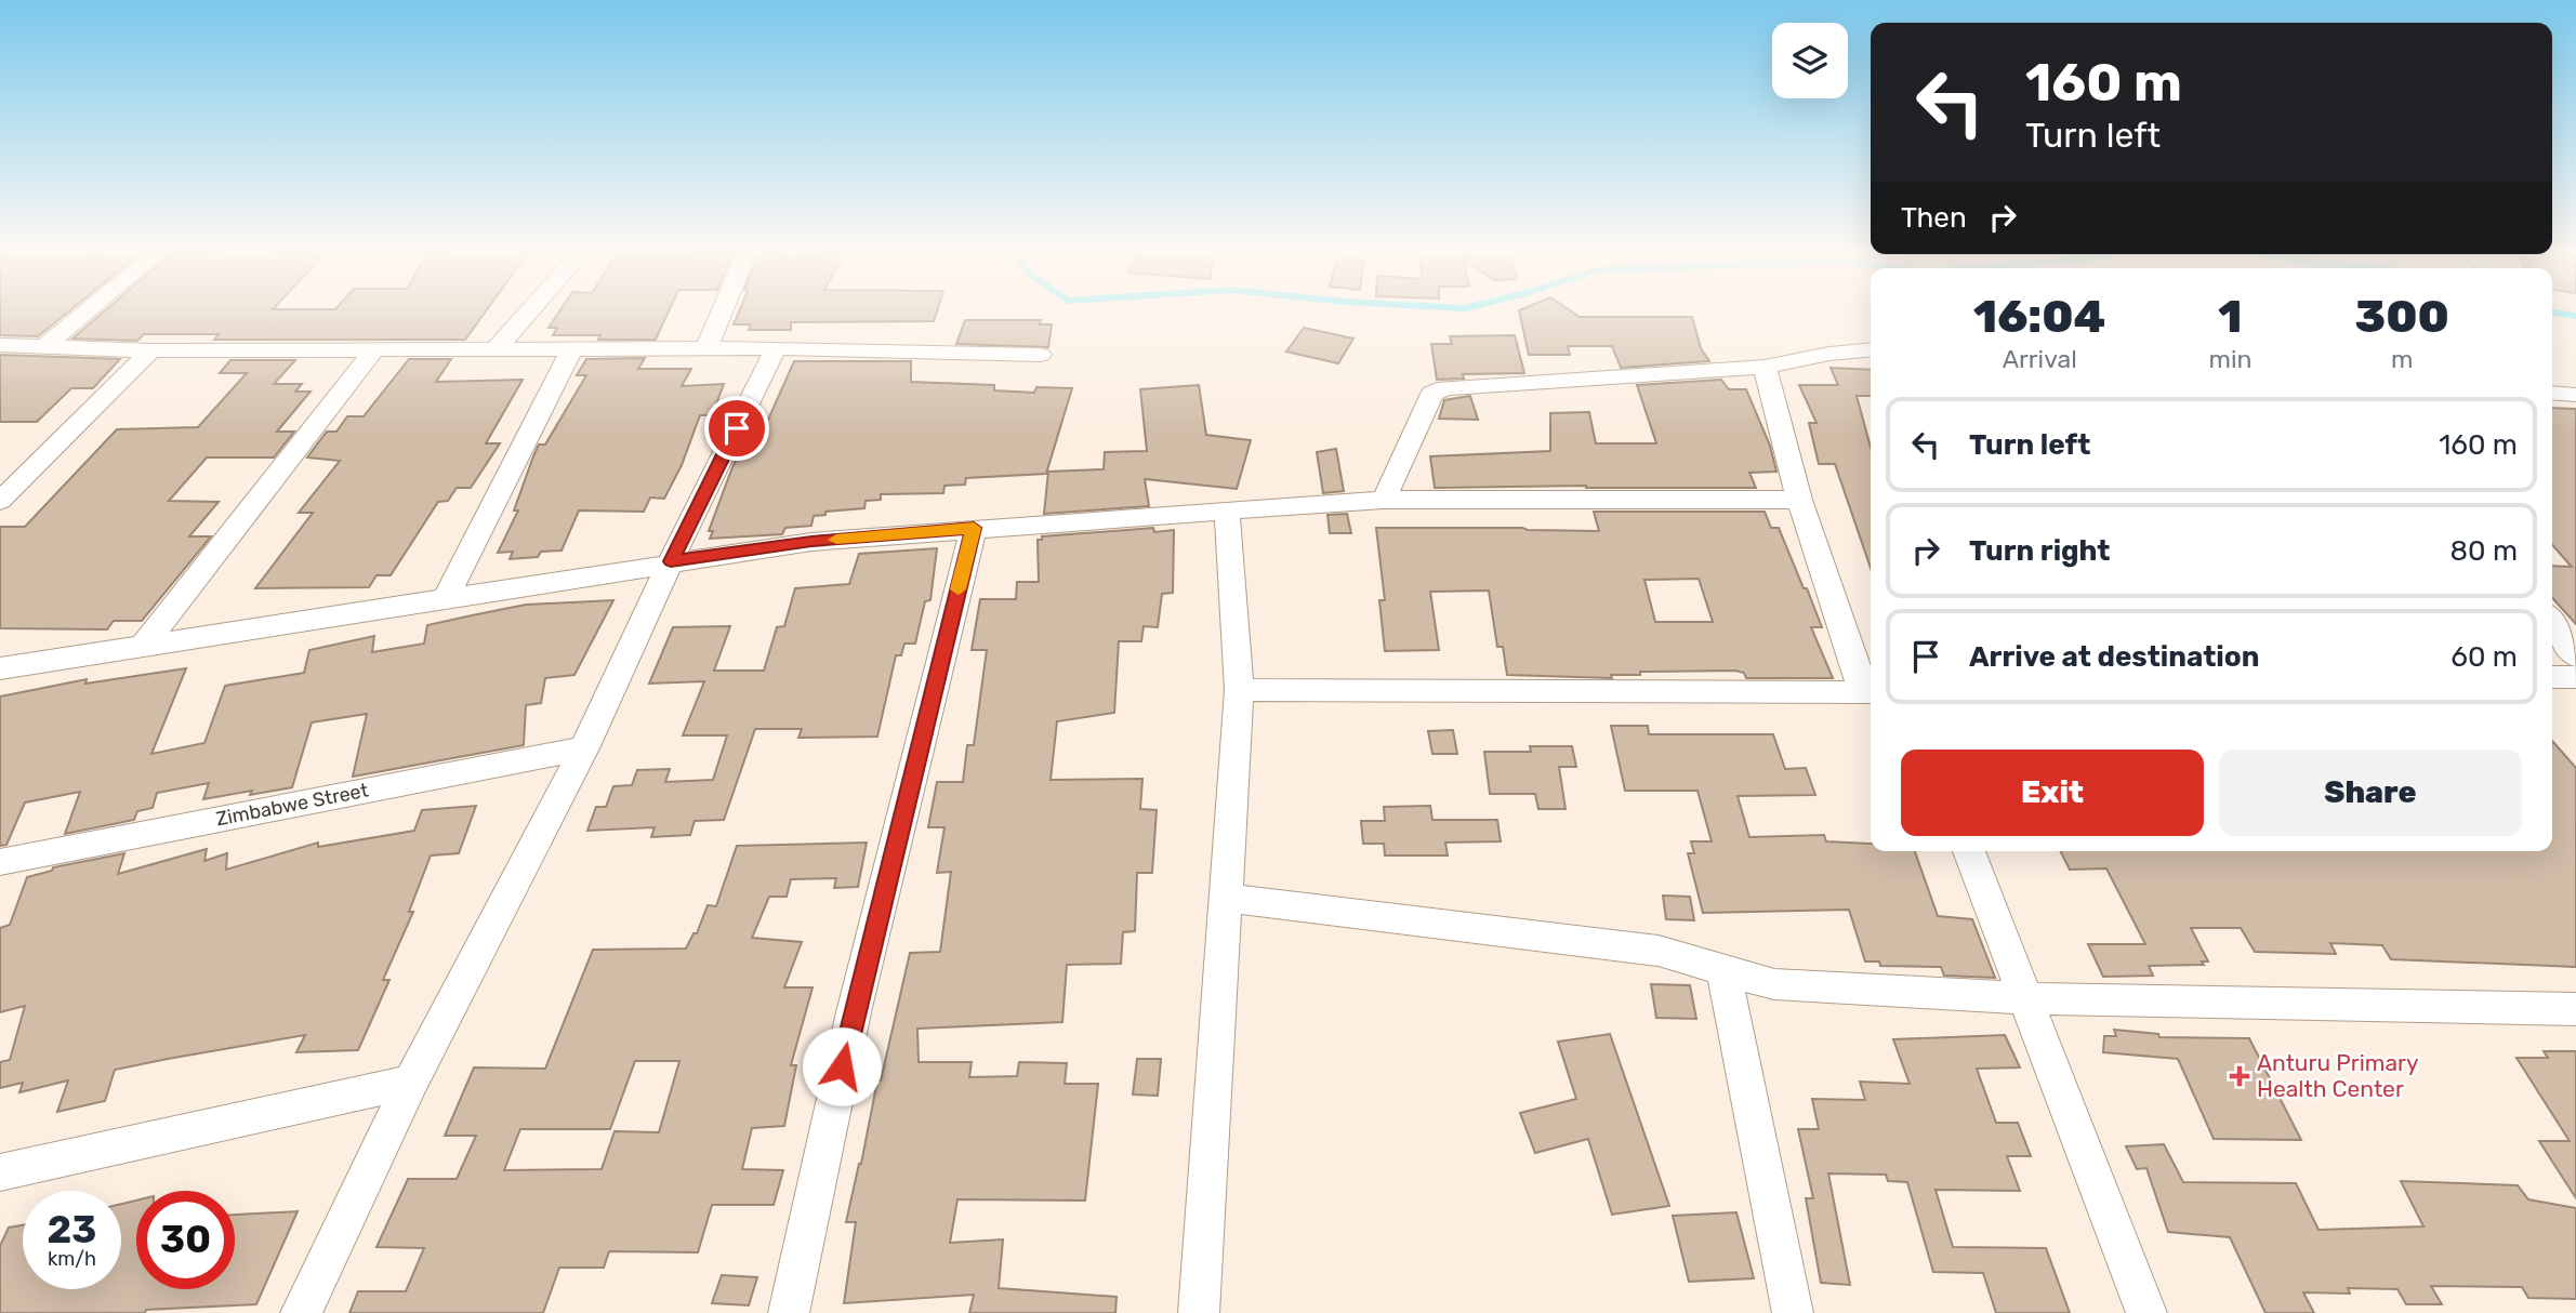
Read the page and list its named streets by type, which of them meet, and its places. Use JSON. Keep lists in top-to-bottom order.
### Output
{
  "streets": {
    "street": ["Zimbabwe Street"]
  },
  "places": {
    "health": ["Anturu Primary Health Center"]
  },
  "page": {
    "turn": ["160 m", "Turn left"],
    "then": "Then",
    "eta": [
      "16:04",
      "Arrival",
      "1",
      "min",
      "300",
      "m"
    ],
    "list": [
      {
        "name": "Turn left",
        "value": "160 m"
      },
      {
        "name": "Turn right",
        "value": "80 m"
      },
      {
        "name": "Arrive at destination",
        "value": "60 m"
      }
    ],
    "buttons": ["Exit", "Share"],
    "speed": "23 km/h",
    "limit": "30"
  }
}
